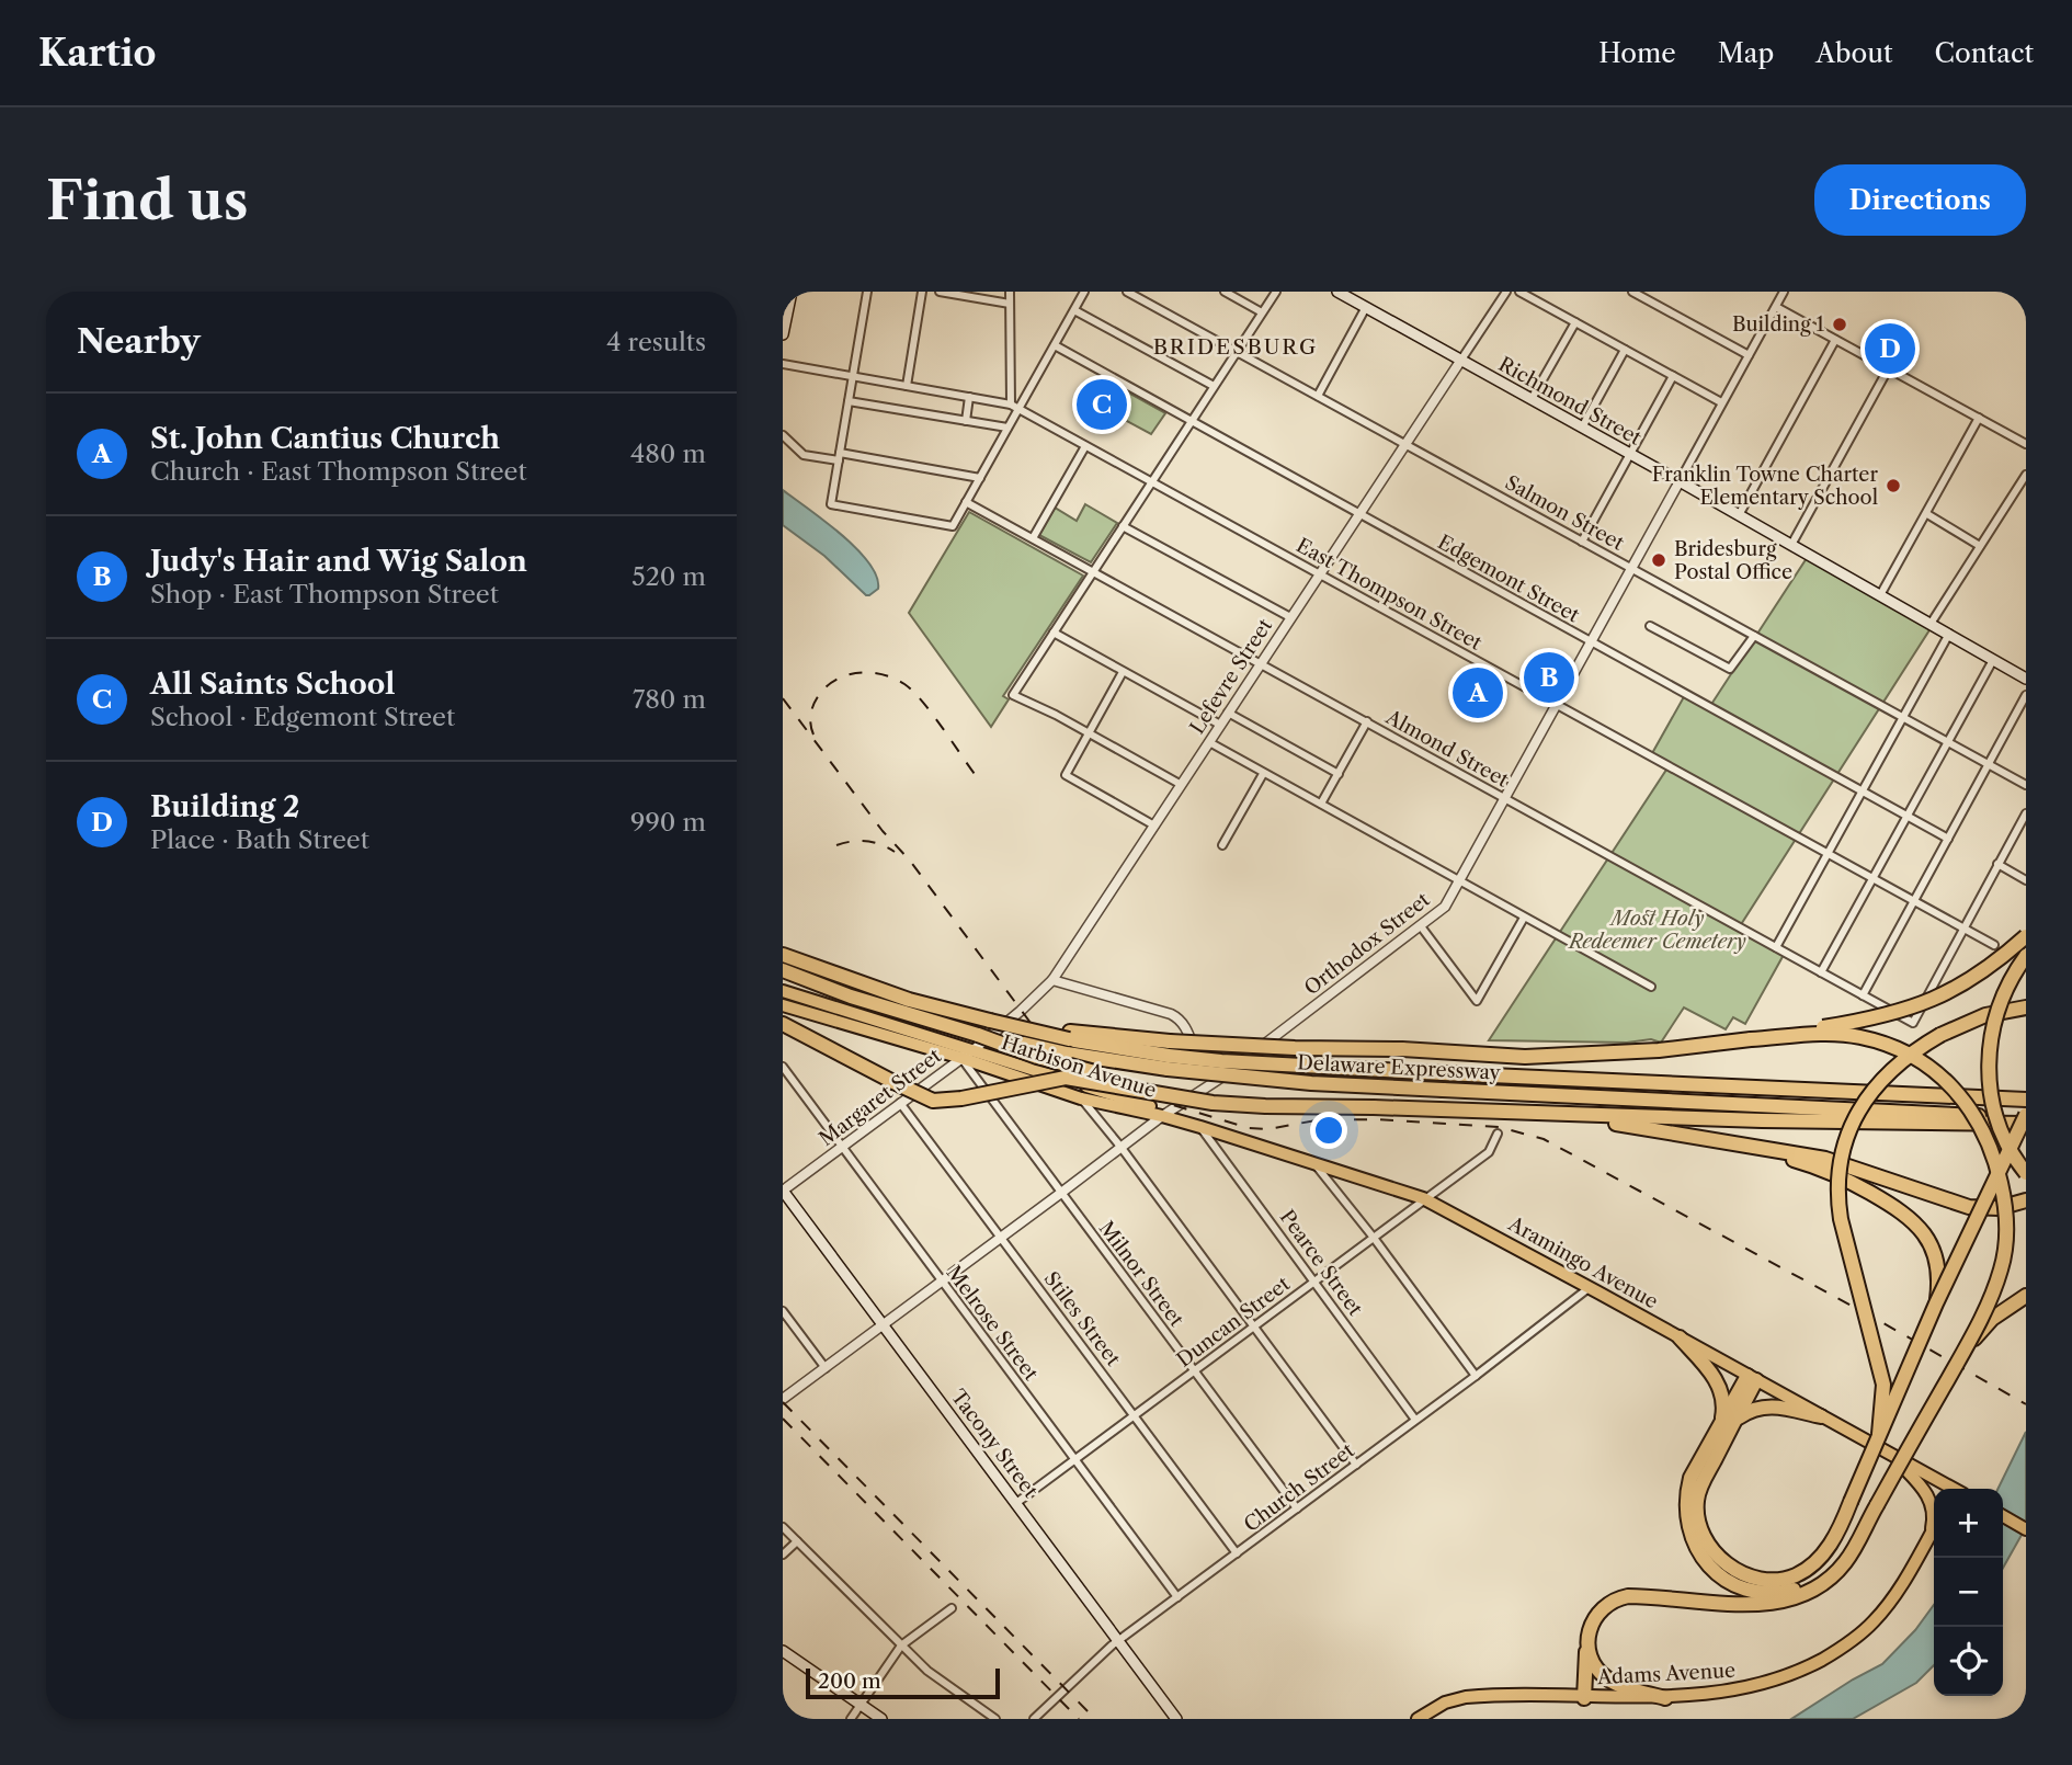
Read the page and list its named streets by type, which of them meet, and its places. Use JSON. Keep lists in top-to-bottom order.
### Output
{
  "streets": {
    "highway": ["Delaware Expressway"],
    "main road": [
      "Richmond Street",
      "Harbison Avenue",
      "Aramingo Avenue",
      "Tacony Street",
      "Adams Avenue"
    ],
    "street": [
      "Salmon Street",
      "Edgemont Street",
      "East Thompson Street",
      "Lefevre Street",
      "Almond Street",
      "Orthodox Street",
      "Margaret Street",
      "Pearce Street",
      "Milnor Street",
      "Stiles Street",
      "Duncan Street",
      "Melrose Street",
      "Church Street"
    ]
  },
  "crossings": [
    ["Richmond Street", "Lefevre Street"],
    ["Richmond Street", "Orthodox Street"],
    ["Salmon Street", "Lefevre Street"],
    ["Salmon Street", "Orthodox Street"],
    ["Edgemont Street", "Lefevre Street"],
    ["Edgemont Street", "Orthodox Street"],
    ["East Thompson Street", "Lefevre Street"],
    ["East Thompson Street", "Almond Street"],
    ["East Thompson Street", "Orthodox Street"],
    ["Lefevre Street", "Almond Street"],
    ["Lefevre Street", "Harbison Avenue"],
    ["Lefevre Street", "Margaret Street"],
    ["Lefevre Street", "Milnor Street"],
    ["Almond Street", "Orthodox Street"],
    ["Orthodox Street", "Harbison Avenue"],
    ["Orthodox Street", "Aramingo Avenue"],
    ["Orthodox Street", "Milnor Street"],
    ["Orthodox Street", "Stiles Street"],
    ["Orthodox Street", "Melrose Street"],
    ["Orthodox Street", "Tacony Street"],
    ["Harbison Avenue", "Margaret Street"],
    ["Harbison Avenue", "Aramingo Avenue"],
    ["Harbison Avenue", "Milnor Street"],
    ["Margaret Street", "Milnor Street"],
    ["Margaret Street", "Stiles Street"],
    ["Margaret Street", "Melrose Street"],
    ["Margaret Street", "Tacony Street"],
    ["Pearce Street", "Aramingo Avenue"],
    ["Pearce Street", "Duncan Street"],
    ["Pearce Street", "Church Street"],
    ["Aramingo Avenue", "Duncan Street"],
    ["Aramingo Avenue", "Church Street"],
    ["Milnor Street", "Duncan Street"],
    ["Milnor Street", "Church Street"],
    ["Stiles Street", "Duncan Street"],
    ["Stiles Street", "Church Street"],
    ["Duncan Street", "Melrose Street"],
    ["Duncan Street", "Tacony Street"],
    ["Melrose Street", "Church Street"],
    ["Tacony Street", "Church Street"]
  ],
  "districts": ["BRIDESBURG"],
  "parks": ["Most Holy Redeemer Cemetery"],
  "places": ["Building 1", "Franklin Towne Charter Elementary School", "Bridesburg Postal Office"],
  "scale_bar": "200 m",
  "page": {
    "header": "Kartio",
    "nav": [
      "Home",
      "Map",
      "About",
      "Contact"
    ],
    "buttons": "Directions",
    "title": "Find us",
    "heading": ["Nearby", "4 results"],
    "pins": [
      "D",
      "C",
      "B",
      "A"
    ],
    "list": [
      {
        "mark": "A",
        "name": "St. John Cantius Church",
        "note": "Church · East Thompson Street",
        "value": "480 m"
      },
      {
        "mark": "B",
        "name": "Judy's Hair and Wig Salon",
        "note": "Shop · East Thompson Street",
        "value": "520 m"
      },
      {
        "mark": "C",
        "name": "All Saints School",
        "note": "School · Edgemont Street",
        "value": "780 m"
      },
      {
        "mark": "D",
        "name": "Building 2",
        "note": "Place · Bath Street",
        "value": "990 m"
      }
    ],
    "map_buttons": ["+", "−"],
    "scale": "200 m"
  }
}
